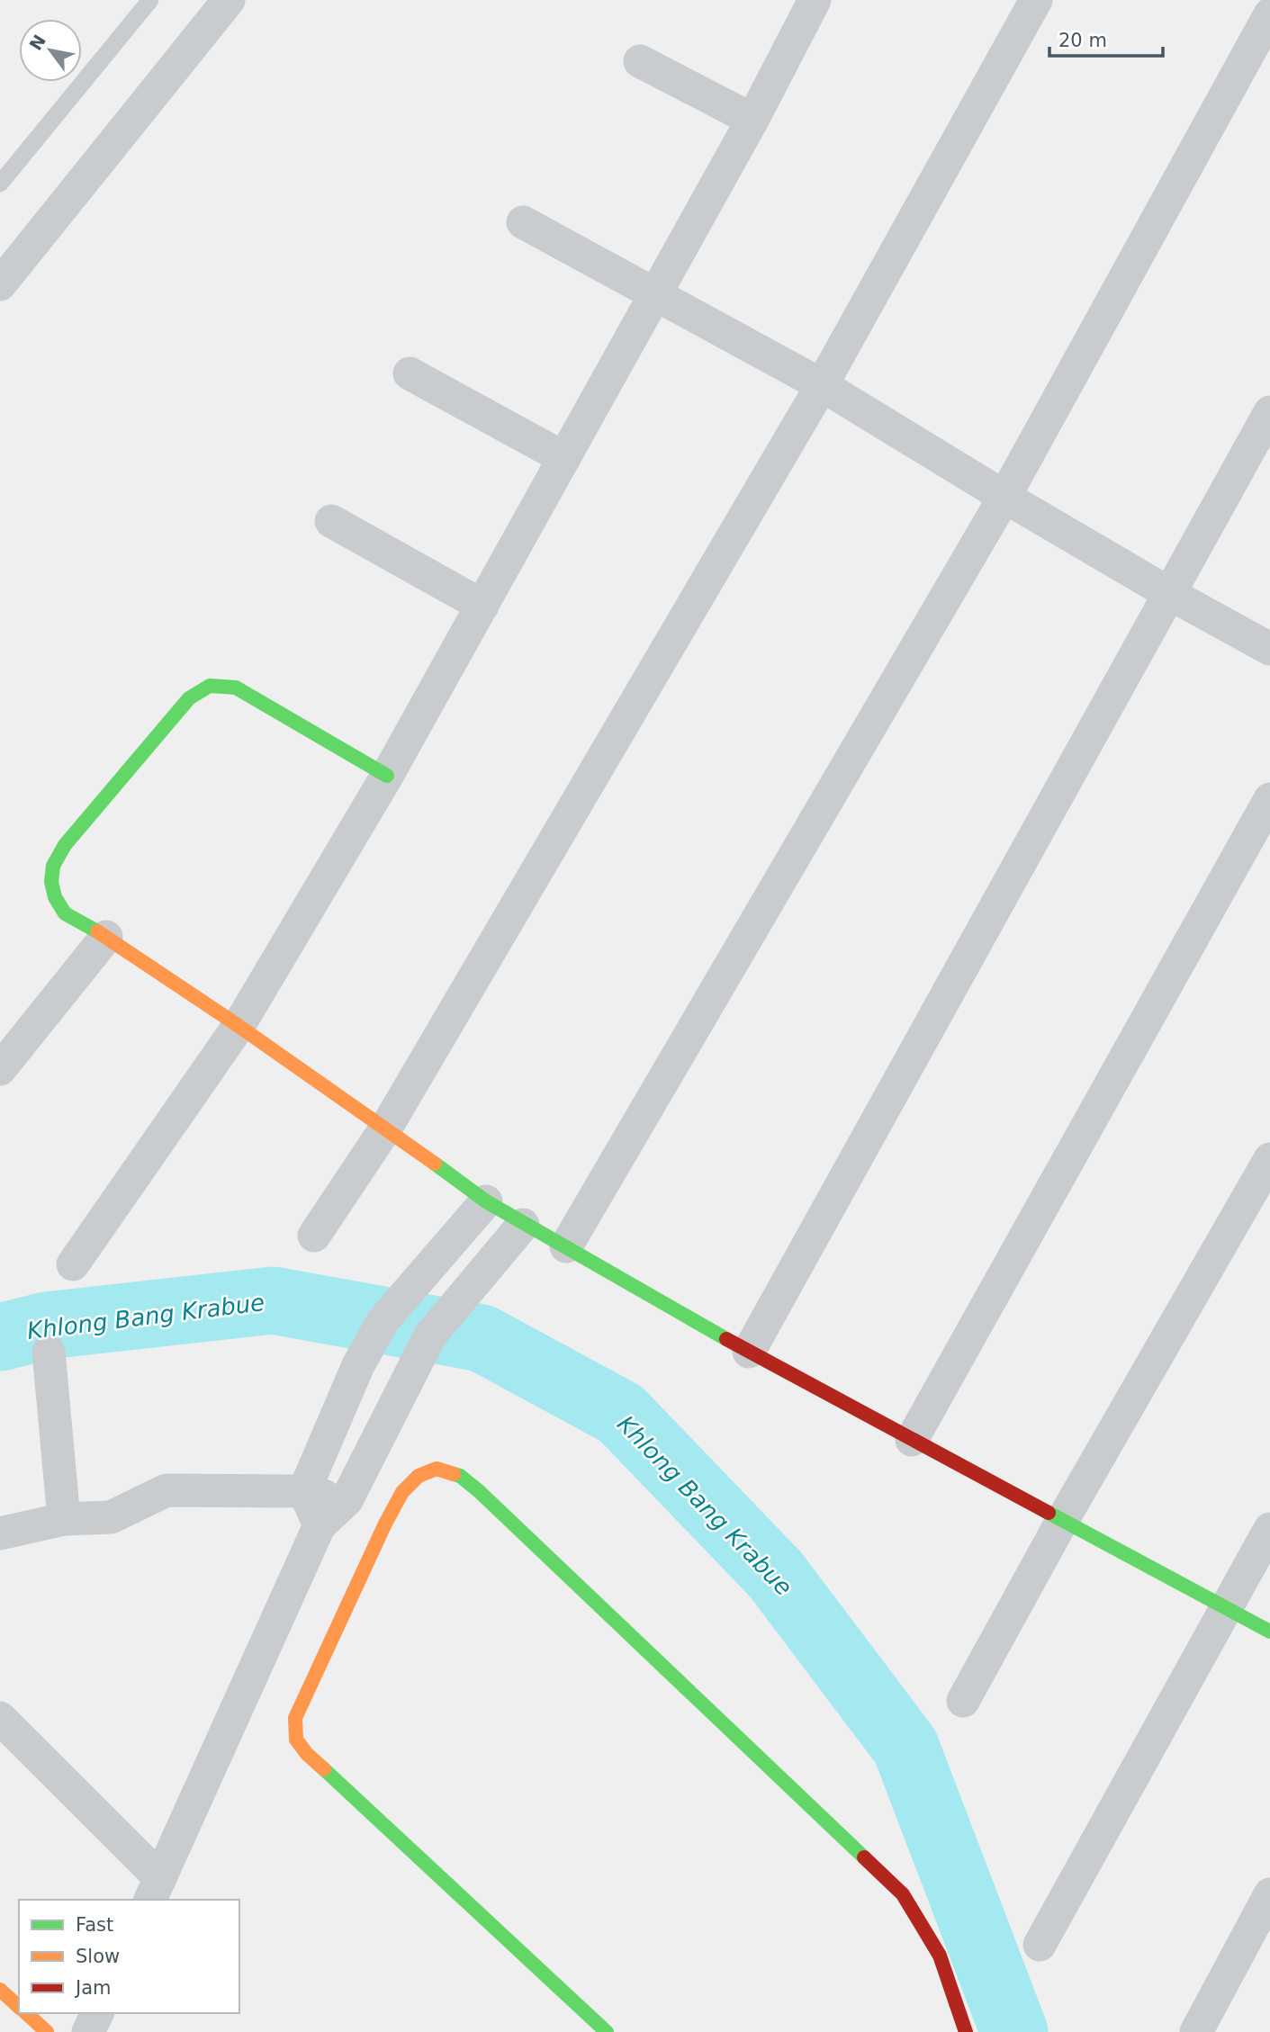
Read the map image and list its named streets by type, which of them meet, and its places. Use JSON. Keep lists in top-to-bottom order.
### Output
{
  "water": ["Khlong Bang Krabue"],
  "legend": ["Fast", "Slow", "Jam"],
  "scale_bar": "20 m",
  "north": "top left"
}
